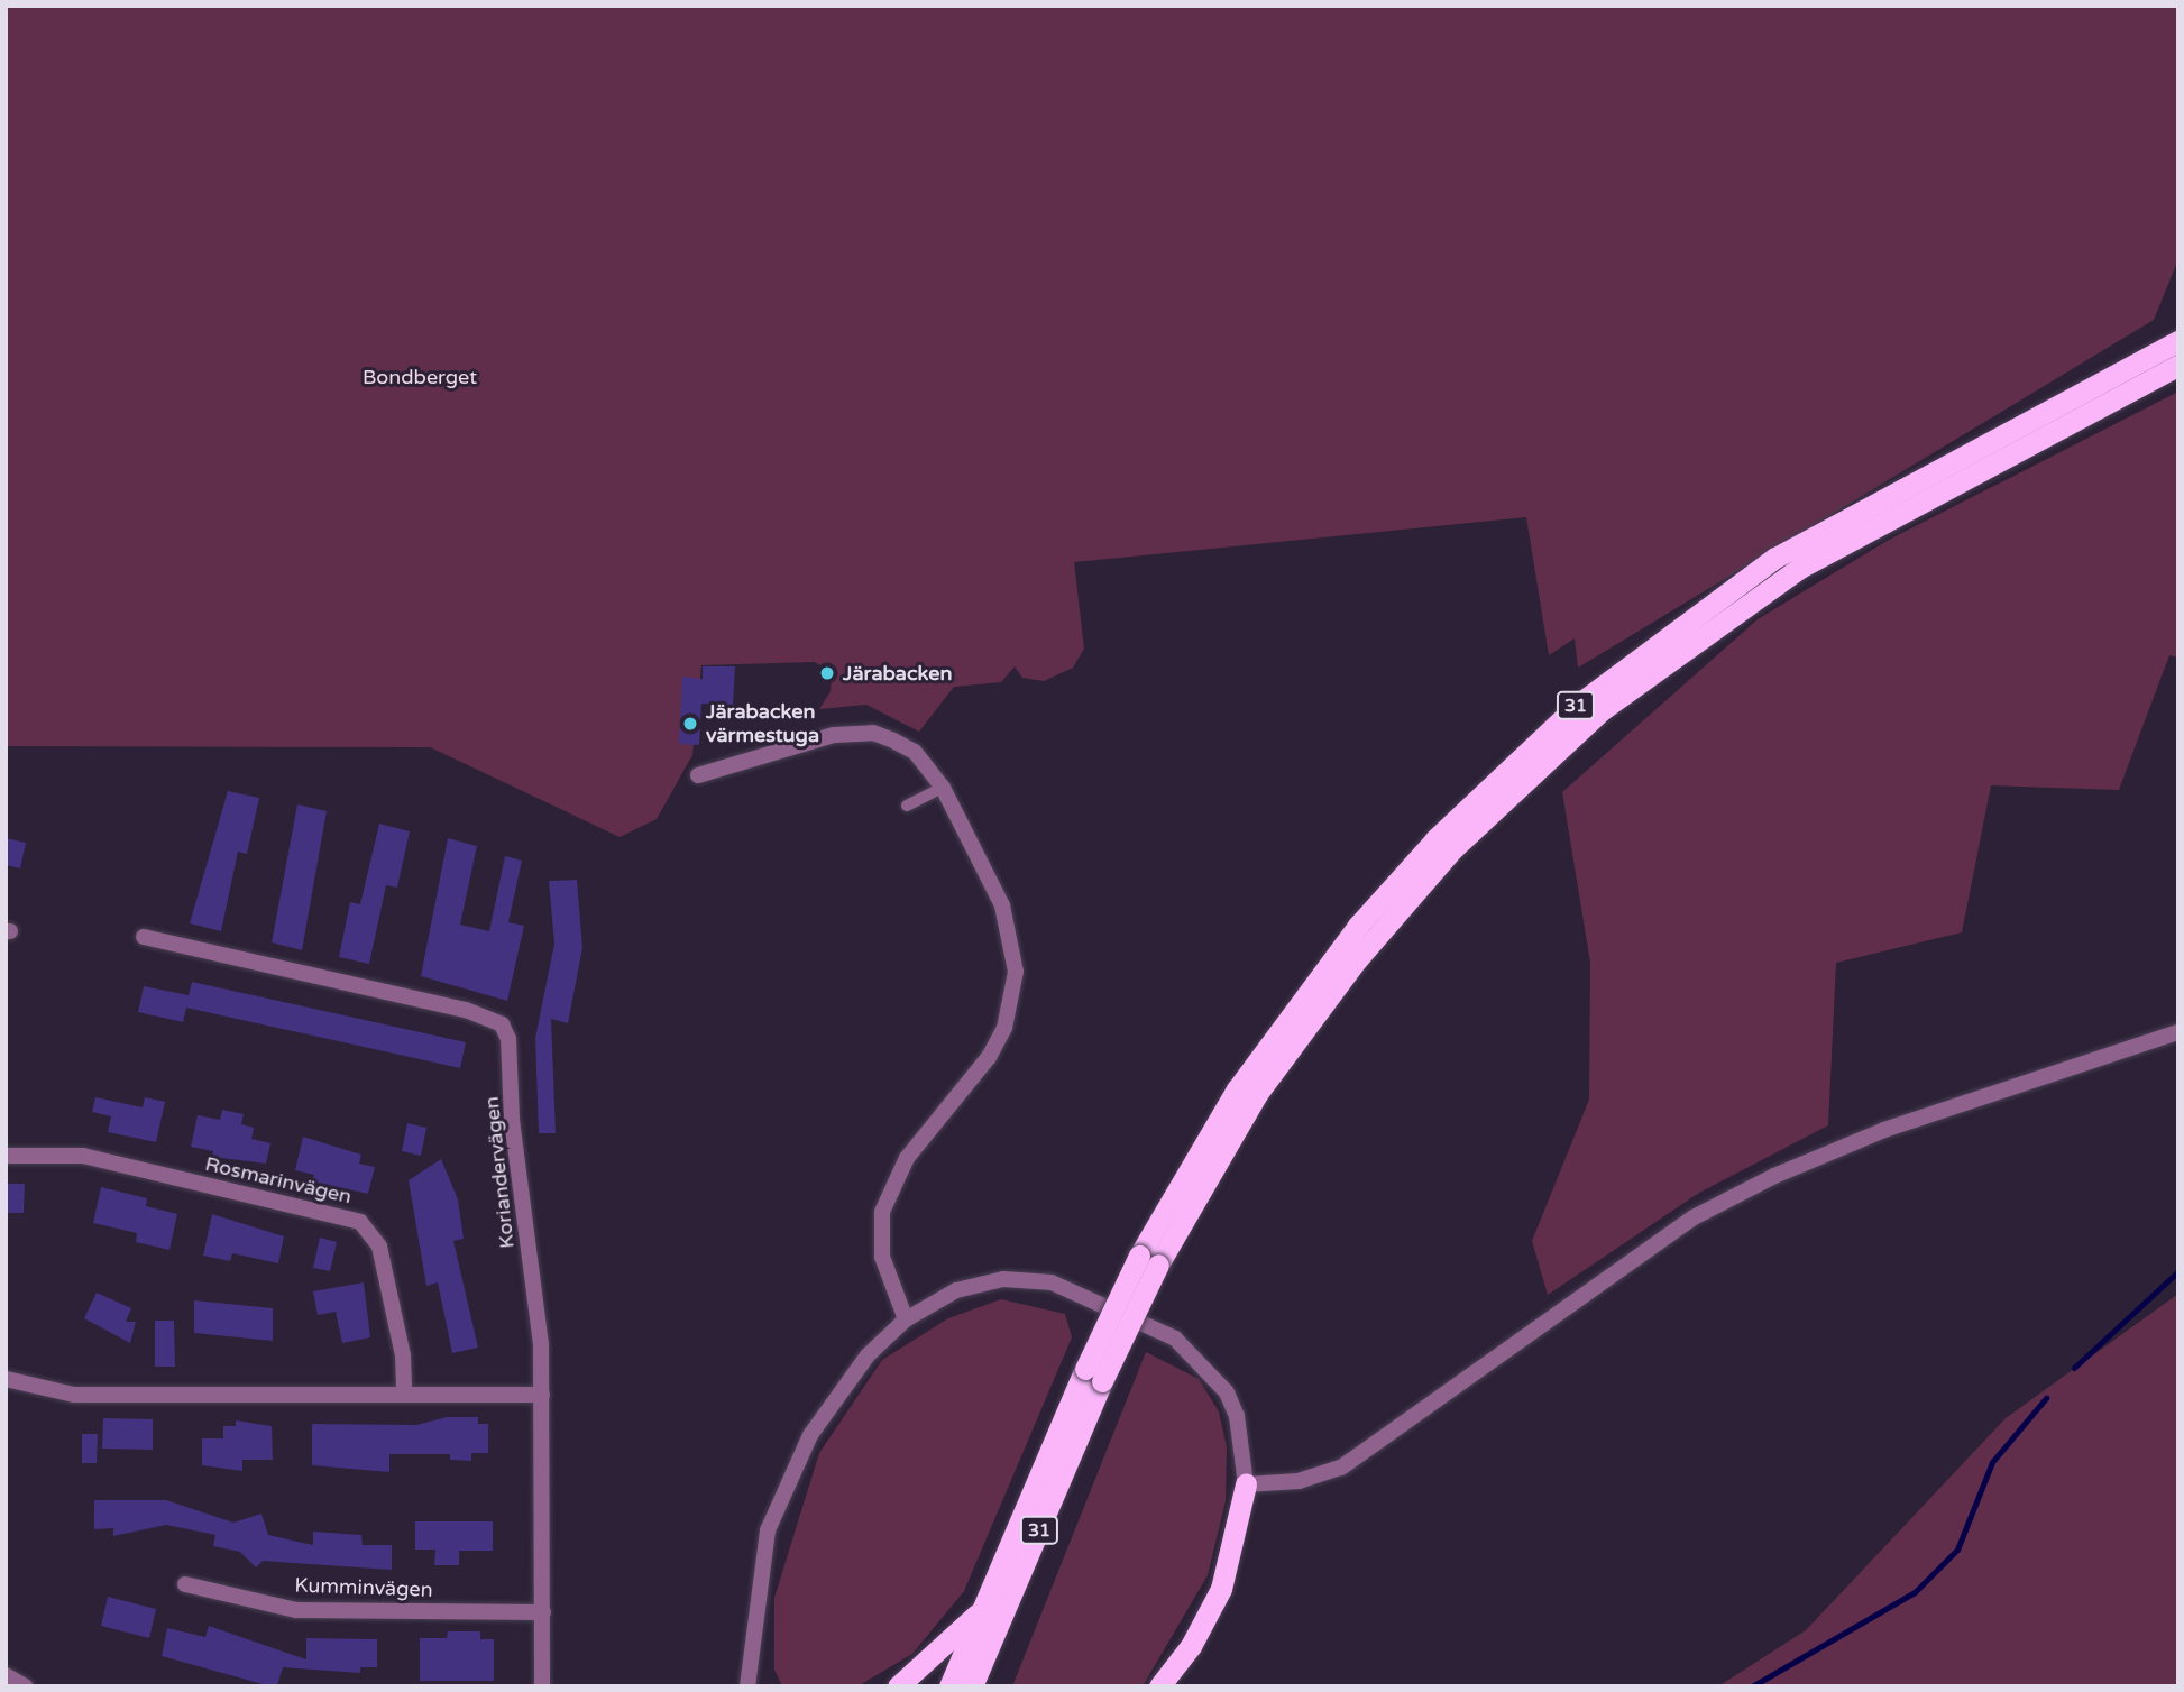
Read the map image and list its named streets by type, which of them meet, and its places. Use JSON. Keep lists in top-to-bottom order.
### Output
{
  "streets": {
    "highway": ["31"],
    "street": ["Koriandervägen", "Rosmarinvägen", "Kumminvägen"]
  },
  "crossings": [
    ["Koriandervägen", "Kumminvägen"]
  ],
  "parks": ["Bondberget"],
  "places": ["Järabacken", "Järabacken värmestuga"]
}
